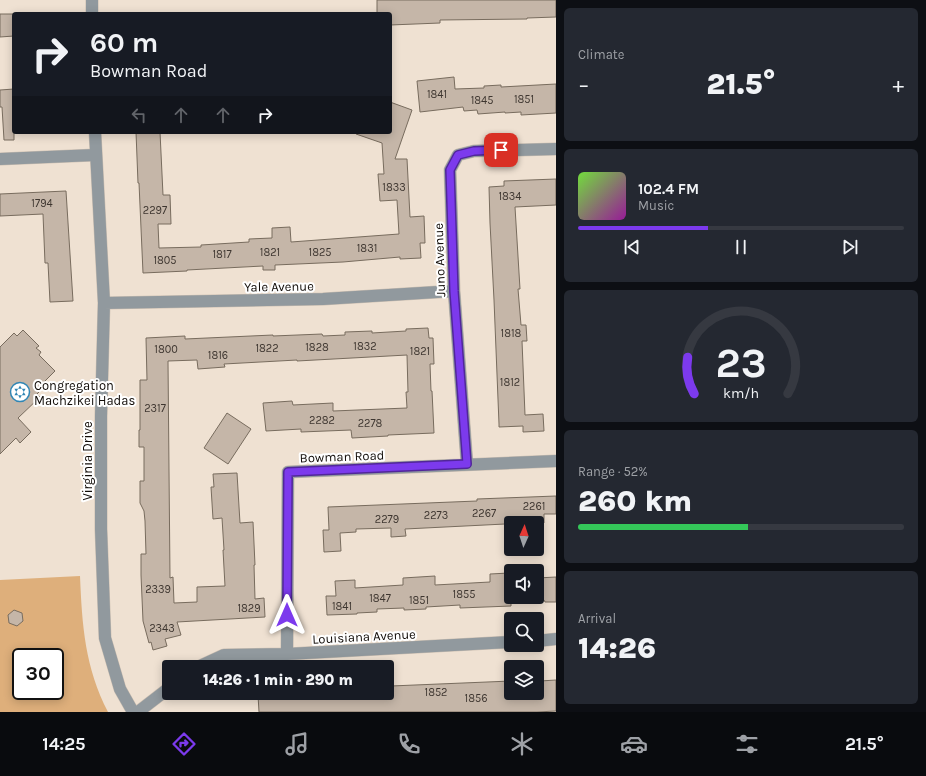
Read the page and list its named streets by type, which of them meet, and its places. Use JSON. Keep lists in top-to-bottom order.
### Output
{
  "streets": {
    "street": [
      "Juno Avenue",
      "Yale Avenue",
      "Bowman Road",
      "Virginia Drive",
      "Louisiana Avenue"
    ]
  },
  "crossings": [
    ["Juno Avenue", "Yale Avenue"],
    ["Juno Avenue", "Bowman Road"],
    ["Yale Avenue", "Virginia Drive"],
    ["Bowman Road", "Louisiana Avenue"]
  ],
  "places": {
    "synagogue": ["Congregation Machzikei Hadas"]
  },
  "house_numbers": [
    "1841",
    "1851",
    "1845",
    "1833",
    "1834",
    "1794",
    "2297",
    "1831",
    "1821",
    "1825",
    "1817",
    "1805",
    "1818",
    "1832",
    "1828",
    "1822",
    "1800",
    "1821",
    "1816",
    "1812",
    "2317",
    "2282",
    "2278",
    "2261",
    "2267",
    "2273",
    "2279",
    "2339",
    "1855",
    "1847",
    "1851",
    "1841",
    "1829",
    "2343",
    "1852",
    "1856"
  ],
  "north": "top",
  "page": {
    "tile": [
      "Climate",
      ["Range · 52%", "260 km"],
      ["Arrival", "14:26"]
    ],
    "turn": ["60 m", "Bowman Road"],
    "heat": ["−", "21.5°", "+"],
    "song": ["102.4 FM", "Music"],
    "limit": "30",
    "trip": "14:26 · 1 min · 290 m",
    "tabs": ["14:25", "21.5°"],
    "gauge": ["23", "km/h"]
  }
}
